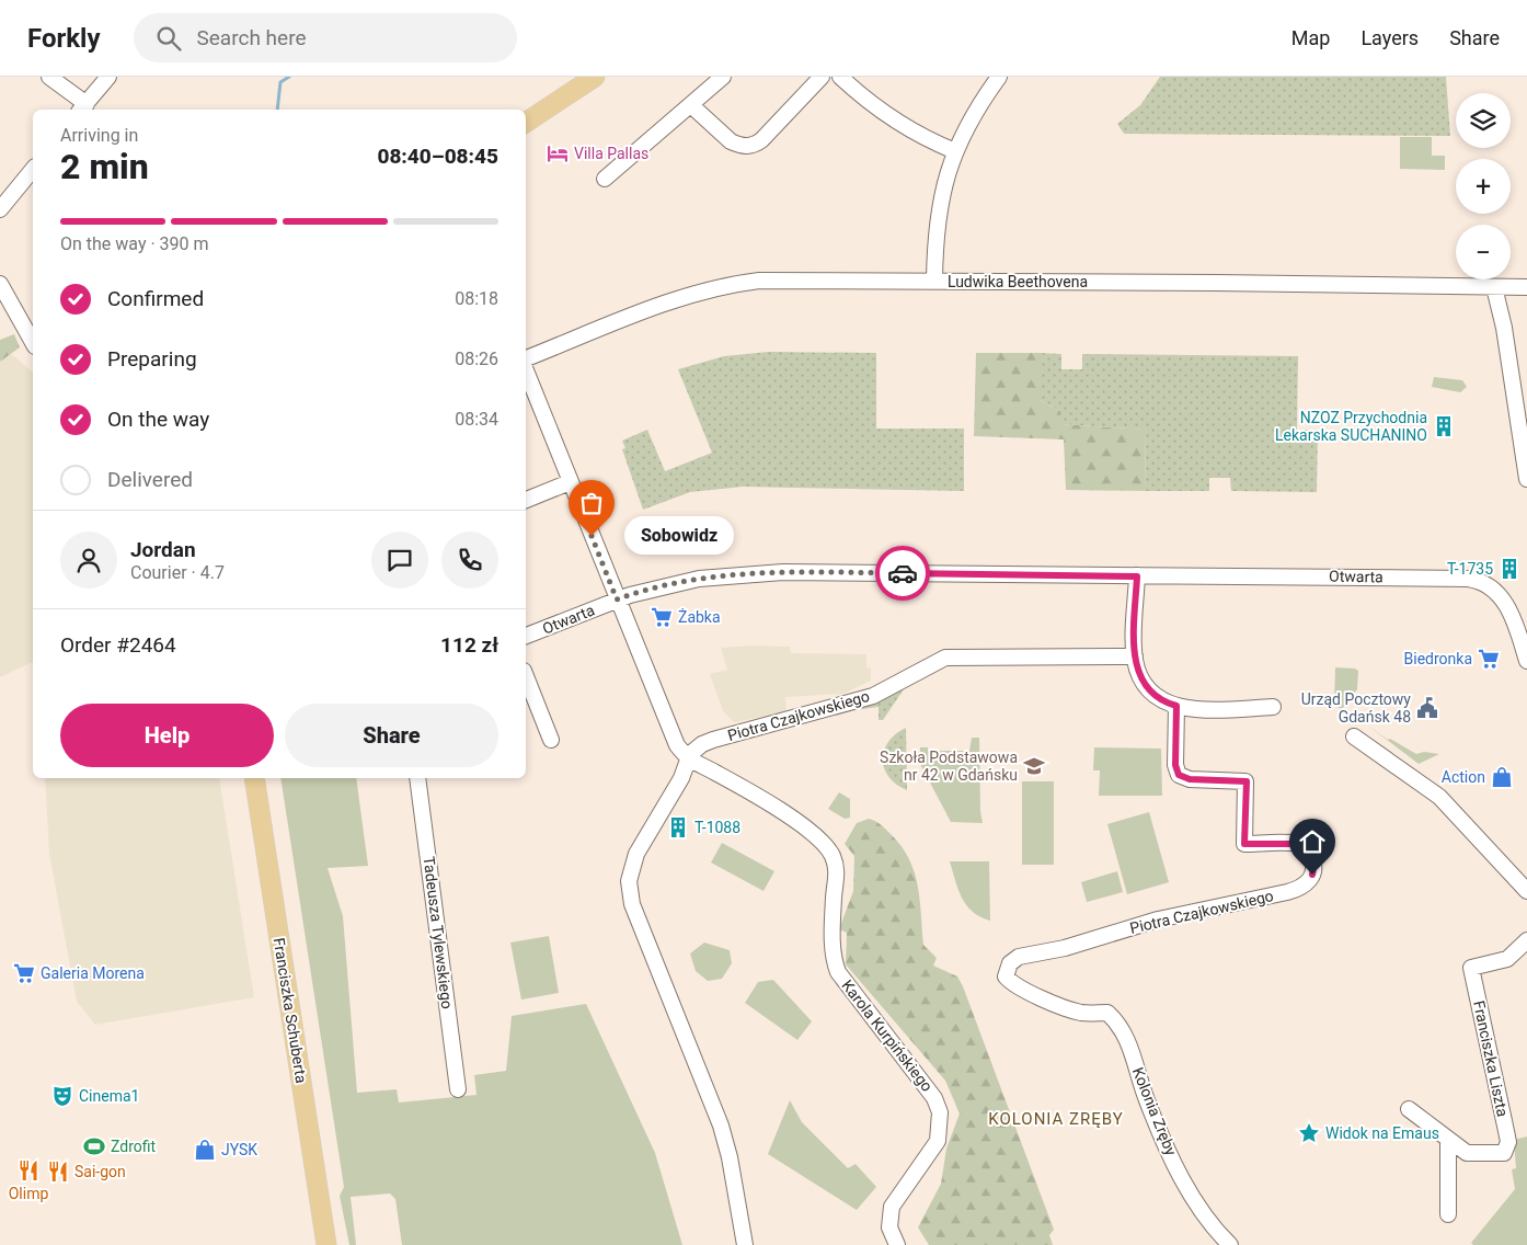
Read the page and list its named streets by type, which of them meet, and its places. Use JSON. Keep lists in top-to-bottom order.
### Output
{
  "streets": {
    "main road": ["Franciszka Schuberta"],
    "street": [
      "Ludwika Beethovena",
      "Otwarta",
      "Piotra Czajkowskiego",
      "Tadeusza Tylewskiego",
      "Karola Kurpińskiego",
      "Franciszka Liszta",
      "Kolonia Zręby"
    ]
  },
  "crossings": [
    ["Piotra Czajkowskiego", "Karola Kurpińskiego"],
    ["Piotra Czajkowskiego", "Kolonia Zręby"]
  ],
  "districts": ["KOLONIA ZRĘBY"],
  "places": {
    "hotel": ["Villa Pallas"],
    "building": ["NZOZ Przychodnia Lekarska SUCHANINO", "T-1735", "T-1088"],
    "other": ["Sobowidz"],
    "supermarket": ["Żabka", "Biedronka", "Galeria Morena"],
    "public building": ["Urząd Pocztowy Gdańsk 48"],
    "school or university": ["Szkoła Podstawowa nr 42 w Gdańsku"],
    "shop": ["Action", "JYSK"],
    "theatre": ["Cinema1"],
    "place": ["Widok na Emaus"],
    "sports": ["Zdrofit"],
    "restaurant": ["Olimp", "Sai-gon"]
  },
  "page": {
    "header": "Forkly",
    "search": "Search here",
    "nav": ["Map", "Layers", "Share"],
    "map_buttons": ["+", "−"],
    "heading": ["2 min", "Arriving in", "08:40–08:45"],
    "panel": [
      "Jordan",
      "Courier · 4.7",
      "Order #2464",
      "112 zł"
    ],
    "bar": "On the way · 390 m",
    "list": [
      ["Confirmed", "08:18"],
      ["Preparing", "08:26"],
      ["On the way", "08:34"],
      "Delivered"
    ],
    "bubble": "Sobowidz",
    "buttons": ["Help", "Share"]
  }
}
